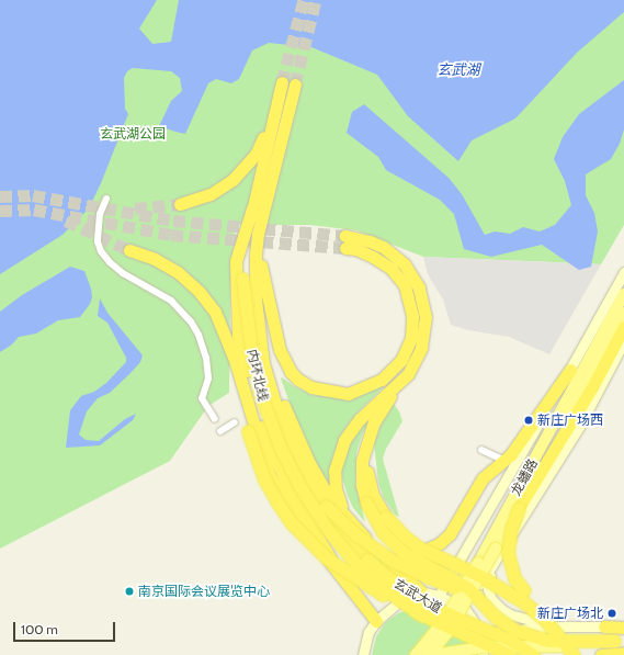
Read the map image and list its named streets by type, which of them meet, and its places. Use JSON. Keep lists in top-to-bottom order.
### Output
{
  "streets": {
    "highway": ["内环北线", "玄武大道"],
    "main road": ["龙蟠路"]
  },
  "crossings": [
    ["内环北线", "玄武大道"]
  ],
  "water": ["玄武湖"],
  "parks": ["玄武湖公园"],
  "places": ["新庄广场西", "南京国际会议展览中心", "新庄广场北"],
  "scale_bar": "100 m"
}
